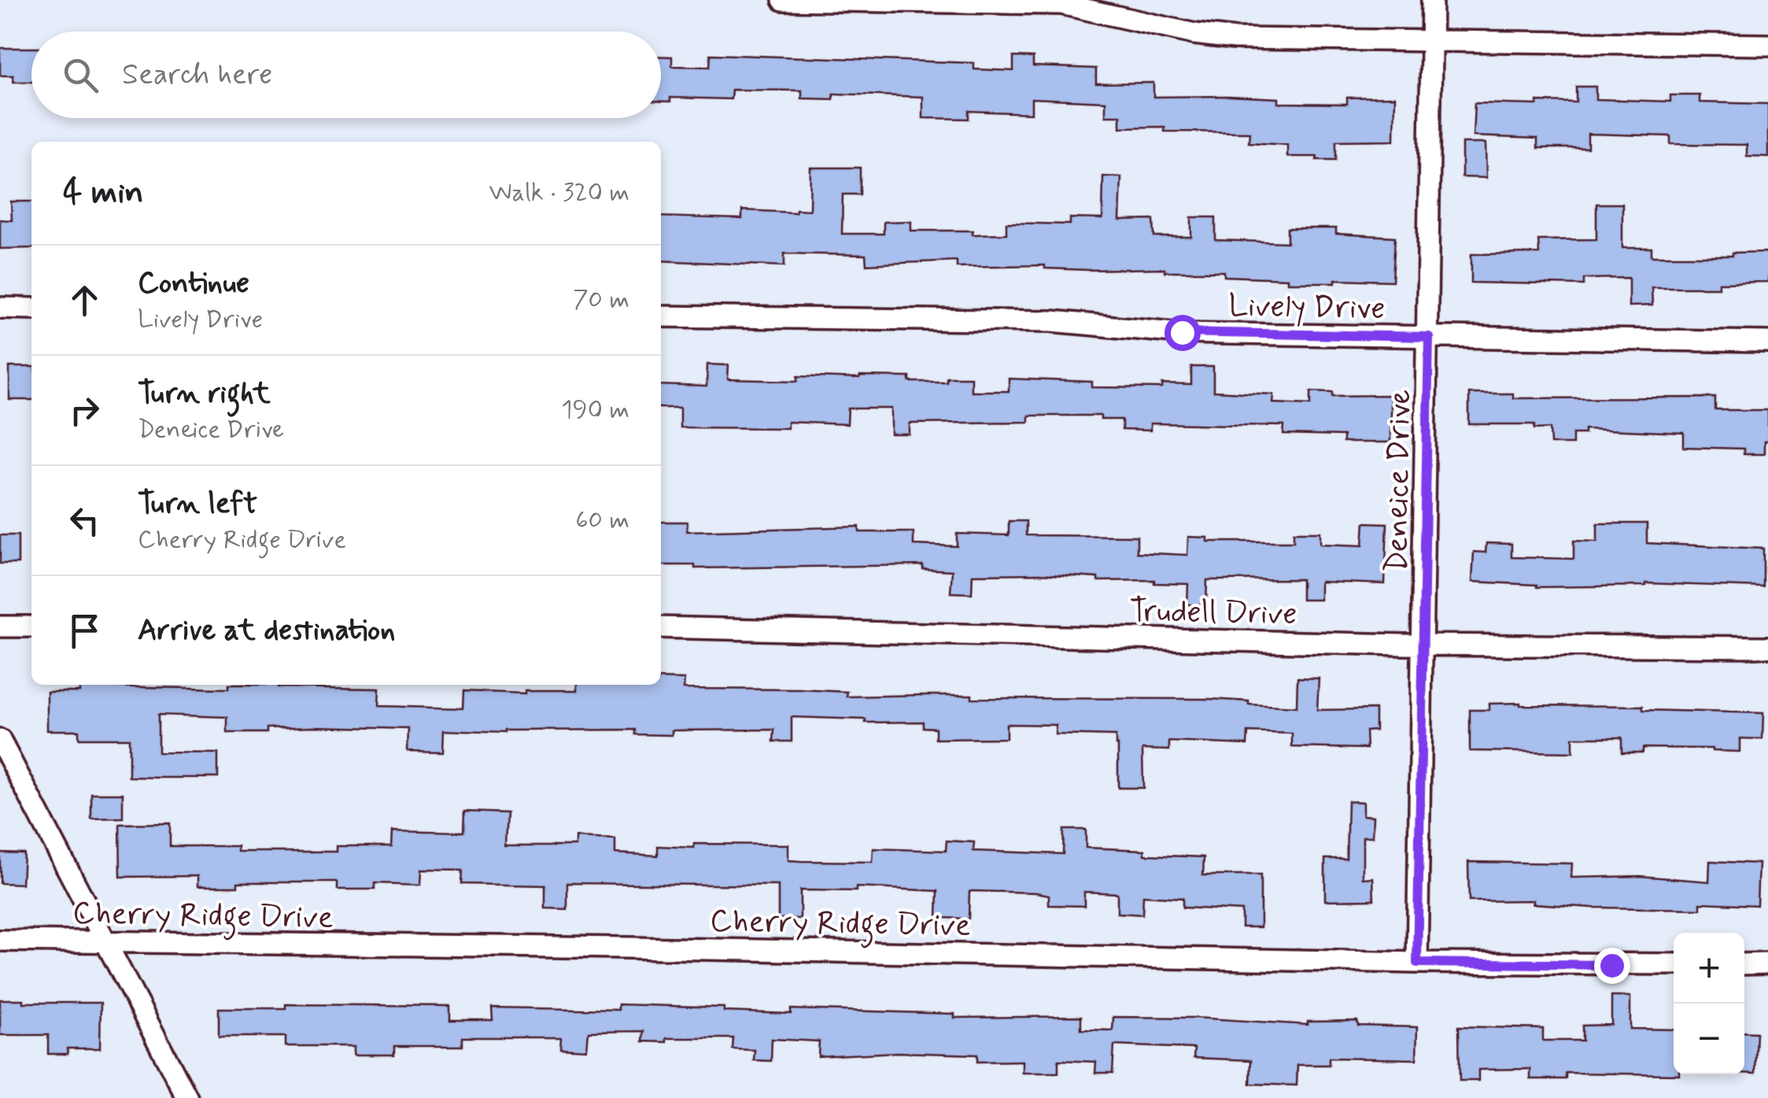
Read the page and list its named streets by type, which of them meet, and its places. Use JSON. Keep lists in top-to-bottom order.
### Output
{
  "streets": {
    "street": [
      "Lively Drive",
      "Deneice Drive",
      "Trudell Drive",
      "Cherry Ridge Drive"
    ]
  },
  "crossings": [
    ["Lively Drive", "Deneice Drive"],
    ["Deneice Drive", "Trudell Drive"],
    ["Deneice Drive", "Cherry Ridge Drive"]
  ],
  "page": {
    "search": "Search here",
    "heading": ["4 min", "Walk · 320 m"],
    "list": [
      ["Continue", "Lively Drive", "70 m"],
      ["Turn right", "Deneice Drive", "190 m"],
      ["Turn left", "Cherry Ridge Drive", "60 m"],
      "Arrive at destination"
    ],
    "map_buttons": ["+", "−"]
  }
}
